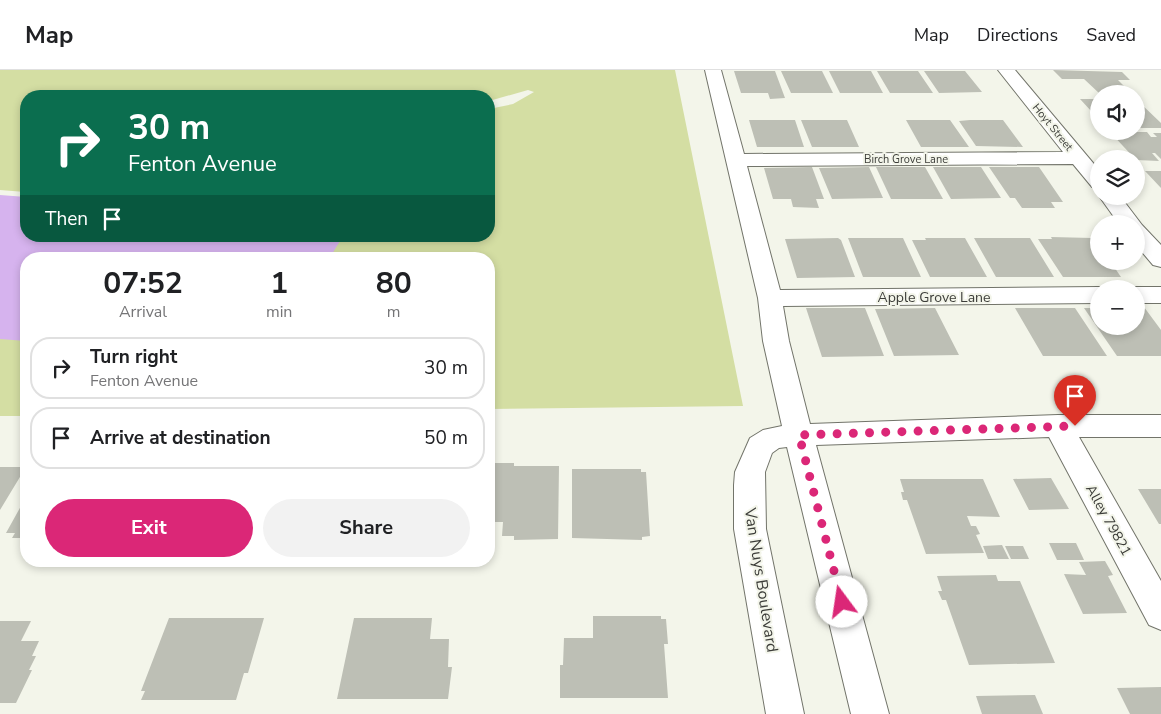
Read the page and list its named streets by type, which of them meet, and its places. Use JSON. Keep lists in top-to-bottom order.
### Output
{
  "streets": {
    "street": [
      "Hoyt Street",
      "Birch Grove Lane",
      "Apple Grove Lane",
      "Alley 79821",
      "Van Nuys Boulevard"
    ]
  },
  "crossings": [
    ["Hoyt Street", "Birch Grove Lane"],
    ["Alley 79821", "Van Nuys Boulevard"]
  ],
  "page": {
    "header": "Map",
    "nav": ["Map", "Directions", "Saved"],
    "map_buttons": ["+", "−"],
    "turn": ["30 m", "Fenton Avenue"],
    "then": "Then",
    "eta": [
      "07:52",
      "Arrival",
      "1",
      "min",
      "80",
      "m"
    ],
    "list": [
      {
        "name": "Turn right",
        "note": "Fenton Avenue",
        "value": "30 m"
      },
      {
        "name": "Arrive at destination",
        "value": "50 m"
      }
    ],
    "buttons": ["Exit", "Share"]
  }
}
